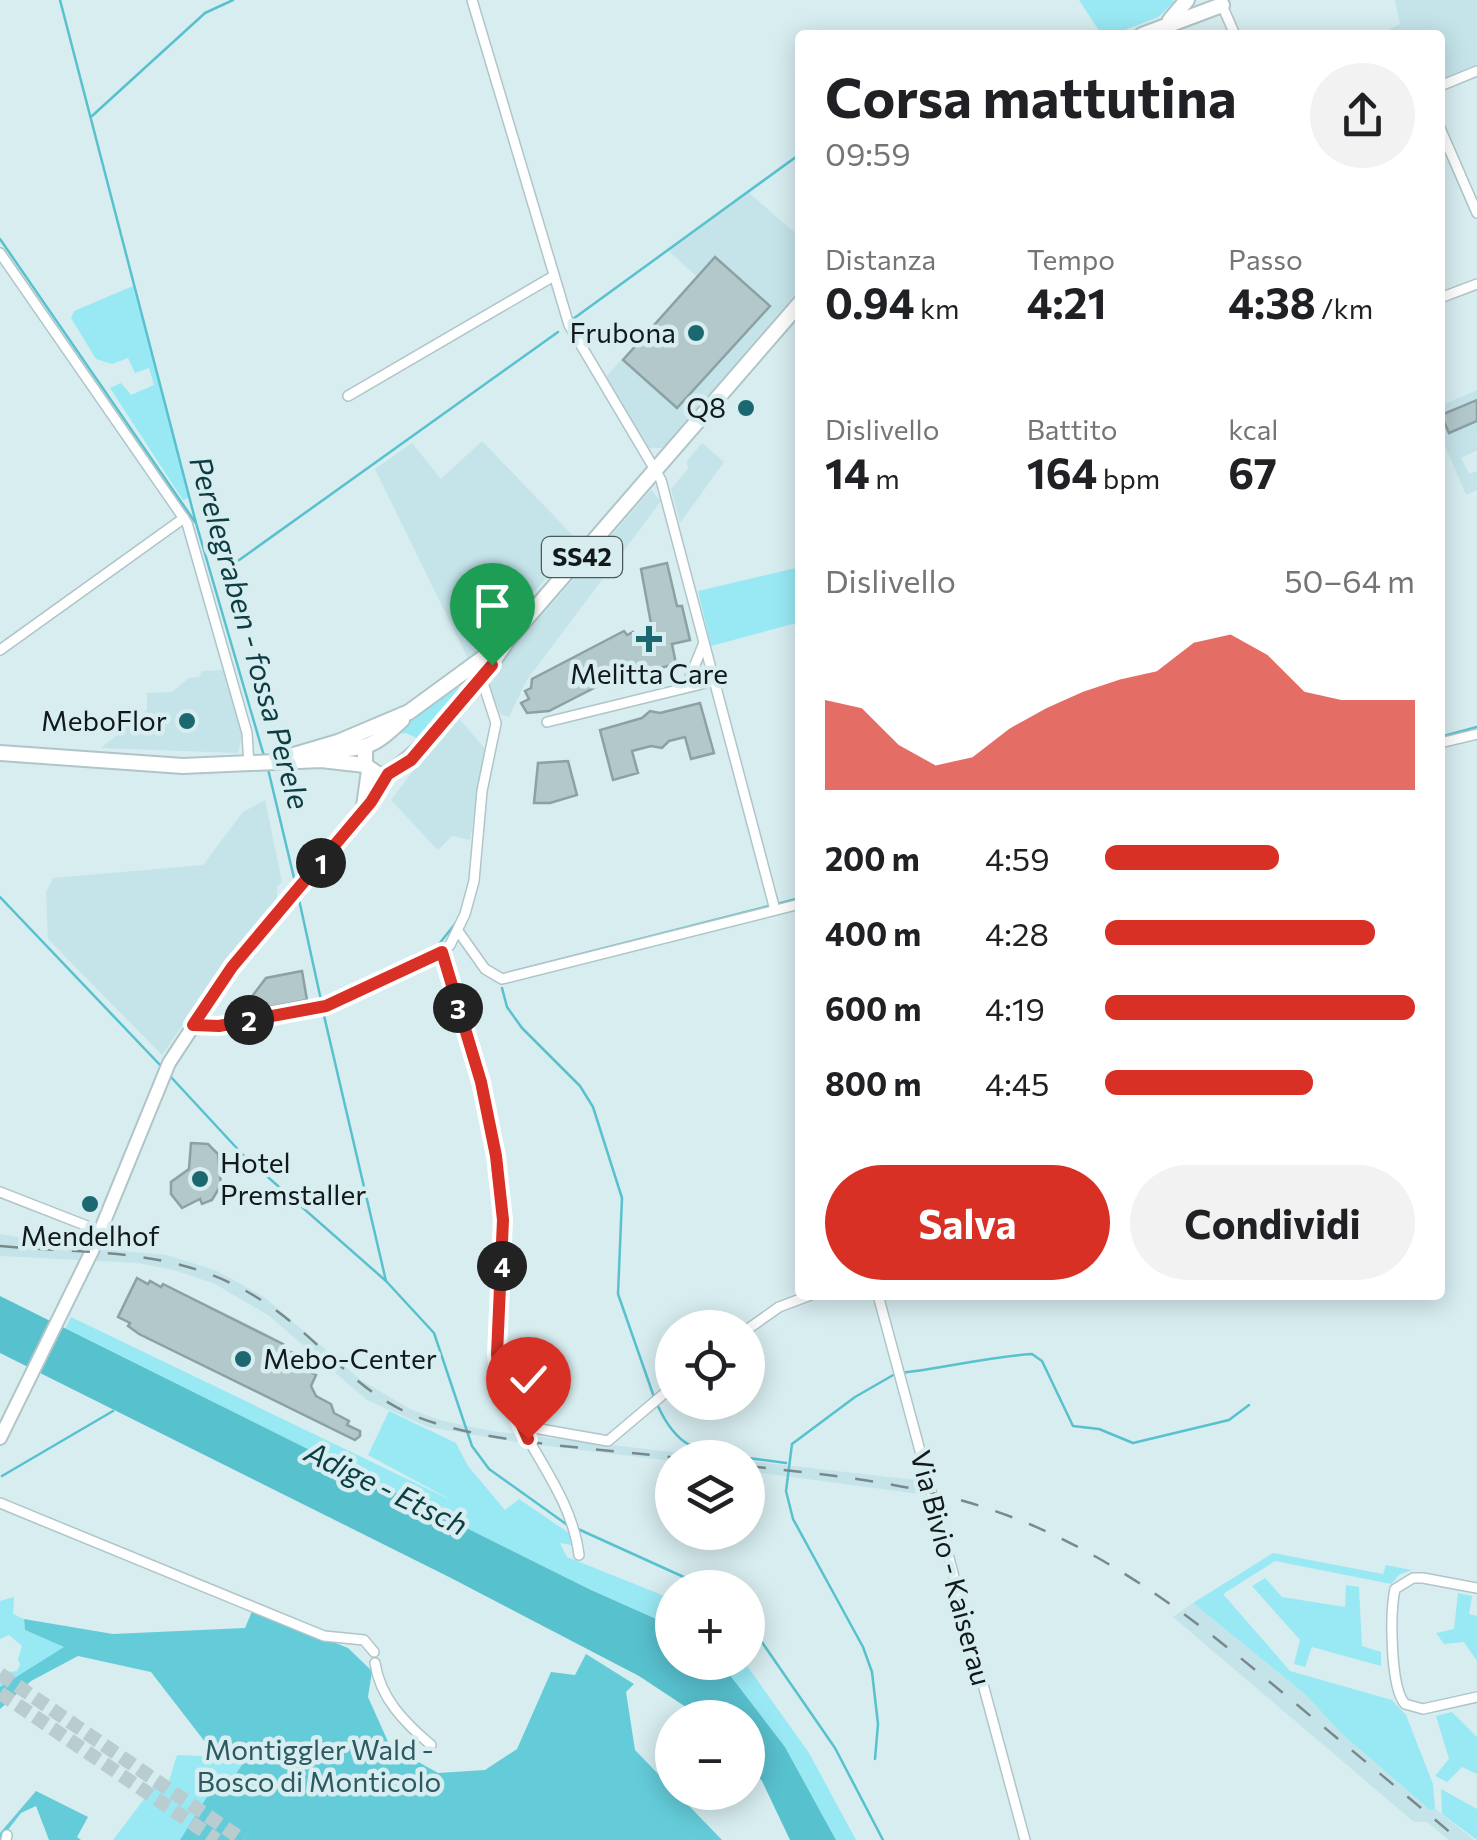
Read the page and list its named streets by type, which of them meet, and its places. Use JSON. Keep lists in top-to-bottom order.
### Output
{
  "streets": {
    "main road": ["SS42"],
    "street": ["Via Bivio - Kaiserau"]
  },
  "water": ["Perelegraben - fossa Perele", "Adige - Etsch"],
  "parks": ["Montiggler Wald - Bosco di Monticolo"],
  "places": {
    "other": [
      "Frubona",
      "Q8",
      "MeboFlor",
      "Hotel Premstaller",
      "Mendelhof",
      "Mebo-Center"
    ],
    "health": ["Melitta Care"]
  },
  "page": {
    "heading": ["Corsa mattutina", "09:59"],
    "stats": [
      ["Distanza", "0.94 km"],
      ["Tempo", "4:21"],
      ["Passo", "4:38 /km"],
      ["Dislivello", "14 m"],
      ["Battito", "164 bpm"],
      ["kcal", "67"]
    ],
    "chart": ["Dislivello", "50–64 m"],
    "list": [
      {
        "name": "200 m",
        "note": "4:59"
      },
      {
        "name": "400 m",
        "note": "4:28"
      },
      {
        "name": "600 m",
        "note": "4:19"
      },
      {
        "name": "800 m",
        "note": "4:45"
      }
    ],
    "pins": [
      "1",
      "3",
      "2",
      "4"
    ],
    "buttons": ["Salva", "Condividi"],
    "map_buttons": ["+", "−"]
  }
}
